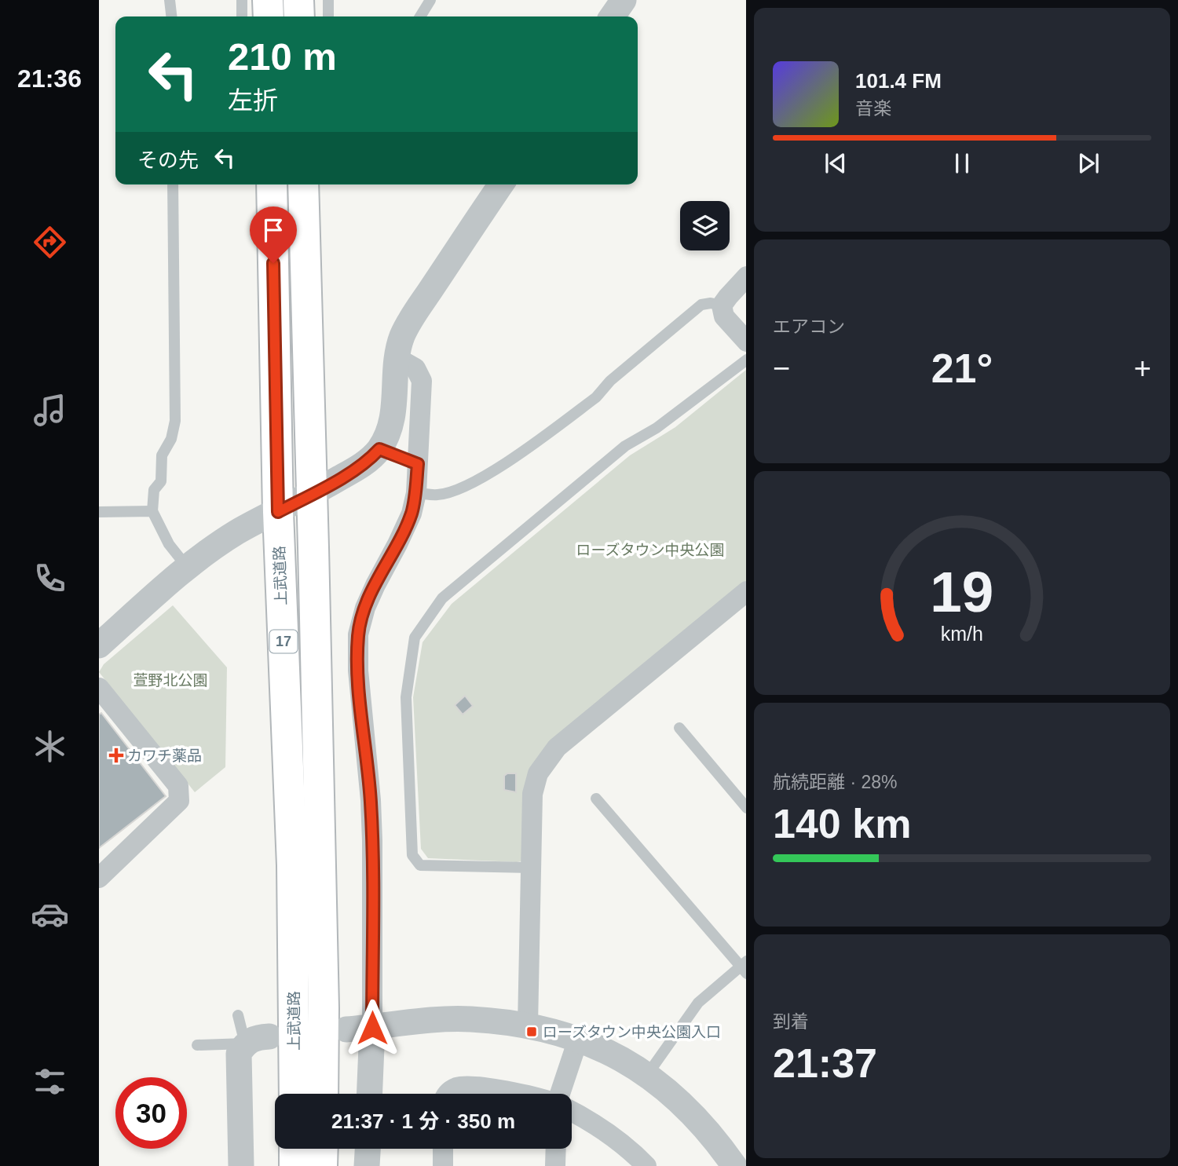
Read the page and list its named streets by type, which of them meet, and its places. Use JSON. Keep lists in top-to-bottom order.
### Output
{
  "streets": {
    "highway": ["上武道路", "17"]
  },
  "parks": ["ローズタウン中央公園", "萱野北公園"],
  "places": {
    "health": ["カワチ薬品"],
    "transit": ["ローズタウン中央公園入口"]
  },
  "page": {
    "tabs": "21:36",
    "turn": ["210 m", "左折"],
    "song": ["101.4 FM", "音楽"],
    "then": "その先",
    "tile": [
      "エアコン",
      ["航続距離 · 28%", "140 km"],
      ["到着", "21:37"]
    ],
    "heat": ["−", "21°", "+"],
    "limit": "30",
    "trip": "21:37 · 1 分 · 350 m",
    "gauge": ["19", "km/h"]
  }
}
